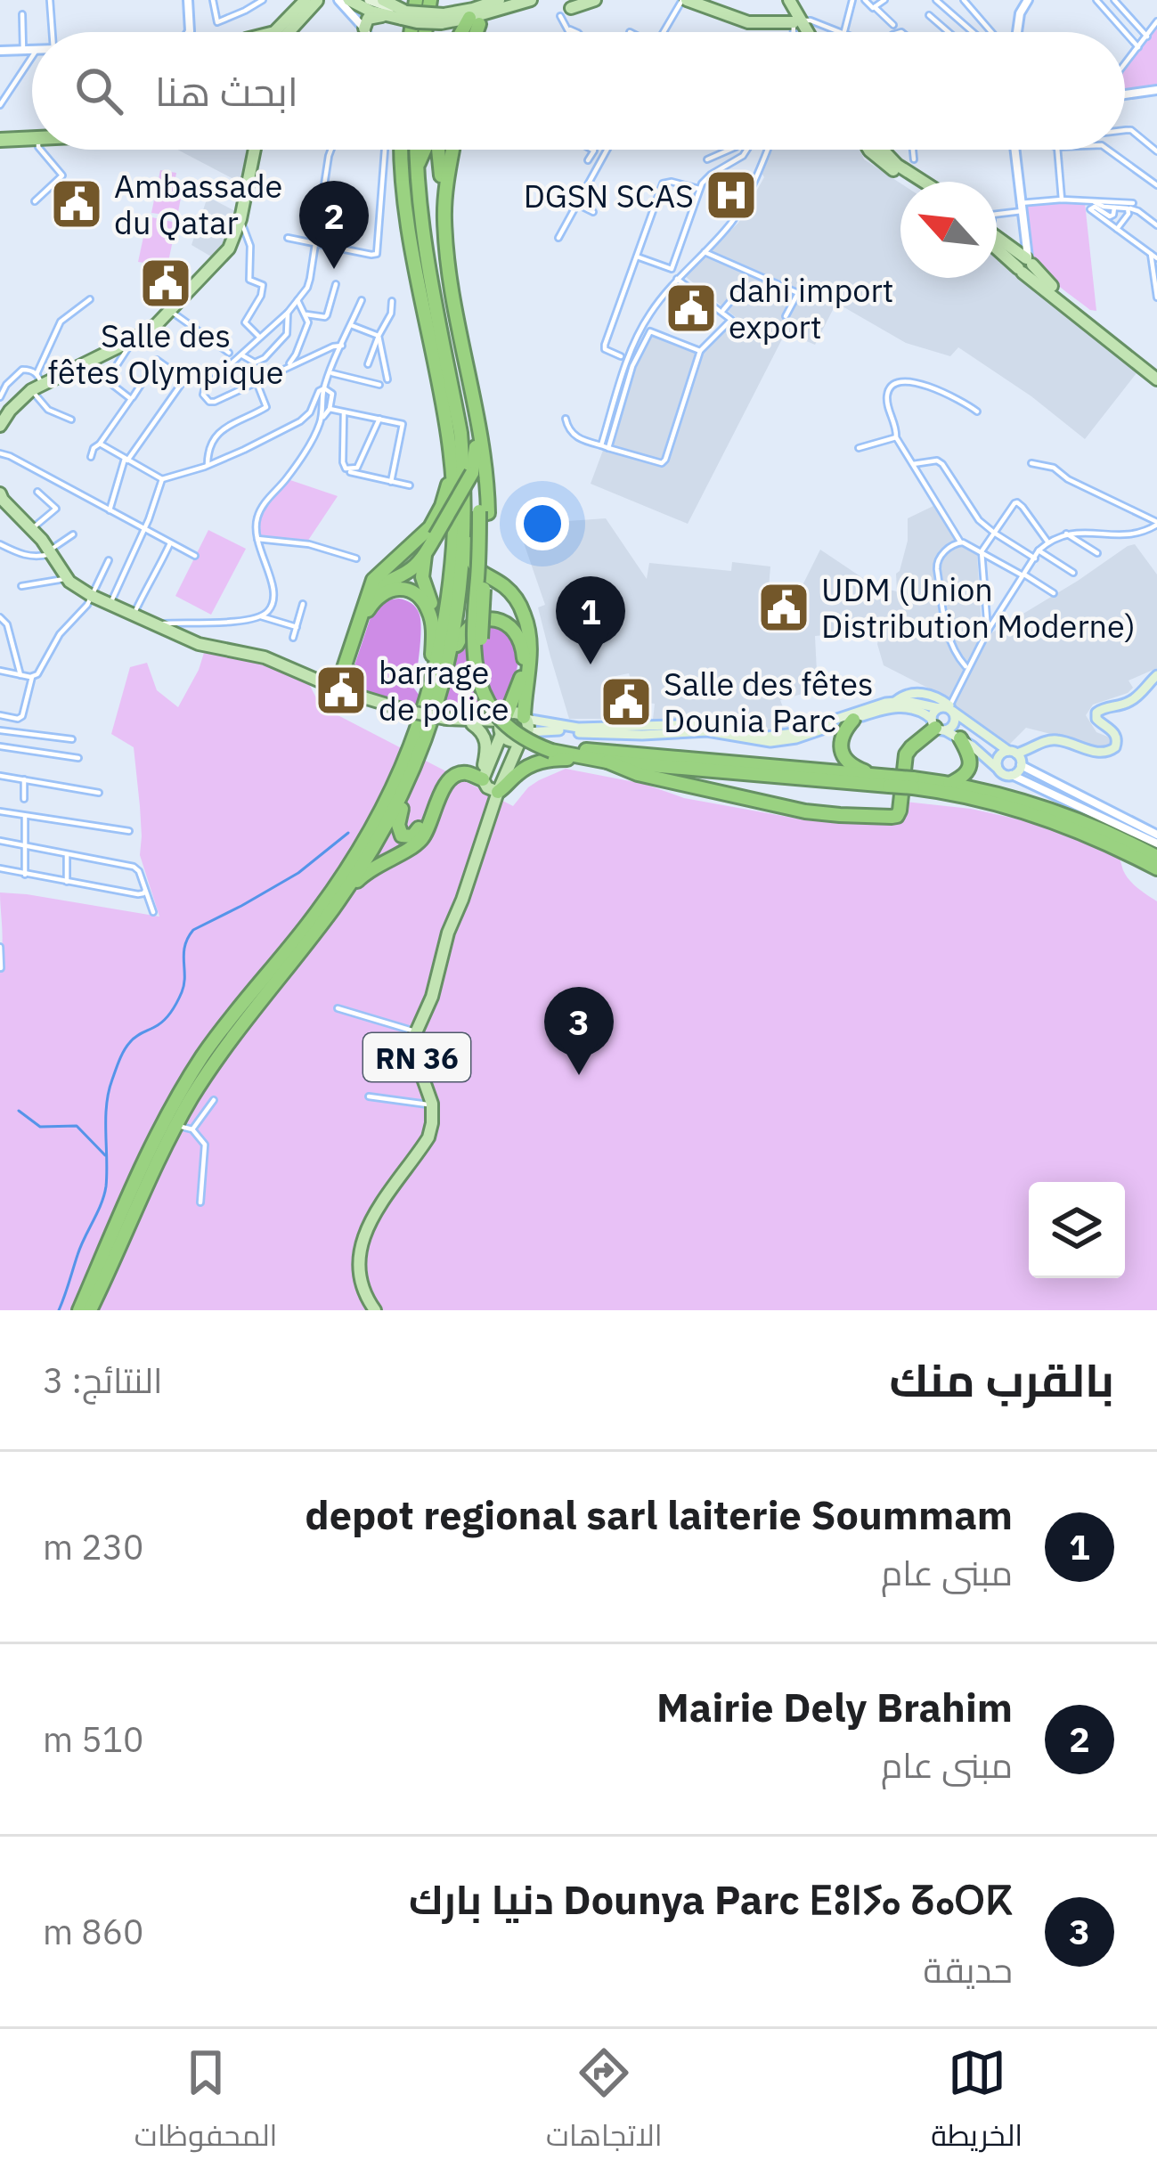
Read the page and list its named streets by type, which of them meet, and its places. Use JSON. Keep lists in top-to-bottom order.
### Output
{
  "streets": {
    "main road": ["RN 36"]
  },
  "places": {
    "hospital": ["DGSN SCAS"],
    "public building": [
      "Ambassade du Qatar",
      "Salle des fêtes Olympique",
      "dahi import export",
      "UDM (Union Distribution Moderne)",
      "barrage de police",
      "Salle des fêtes Dounia Parc"
    ]
  },
  "north": "top left",
  "page": {
    "search": "ابحث هنا",
    "pins": ["2", "1", "3"],
    "heading": ["بالقرب منك", "النتائج: 3"],
    "list": [
      {
        "mark": "1",
        "name": "depot regional sarl laiterie Soummam",
        "note": "مبنى عام",
        "value": "230 m"
      },
      {
        "mark": "2",
        "name": "Mairie Dely Brahim",
        "note": "مبنى عام",
        "value": "510 m"
      },
      {
        "mark": "3",
        "name": "Dounya Parc ⴹⵓⵏⵢⴰ ⵒⴰⵔⴽ دنيا بارك",
        "note": "حديقة",
        "value": "860 m"
      }
    ],
    "nav": ["الخريطة", "الاتجاهات", "المحفوظات"]
  }
}
